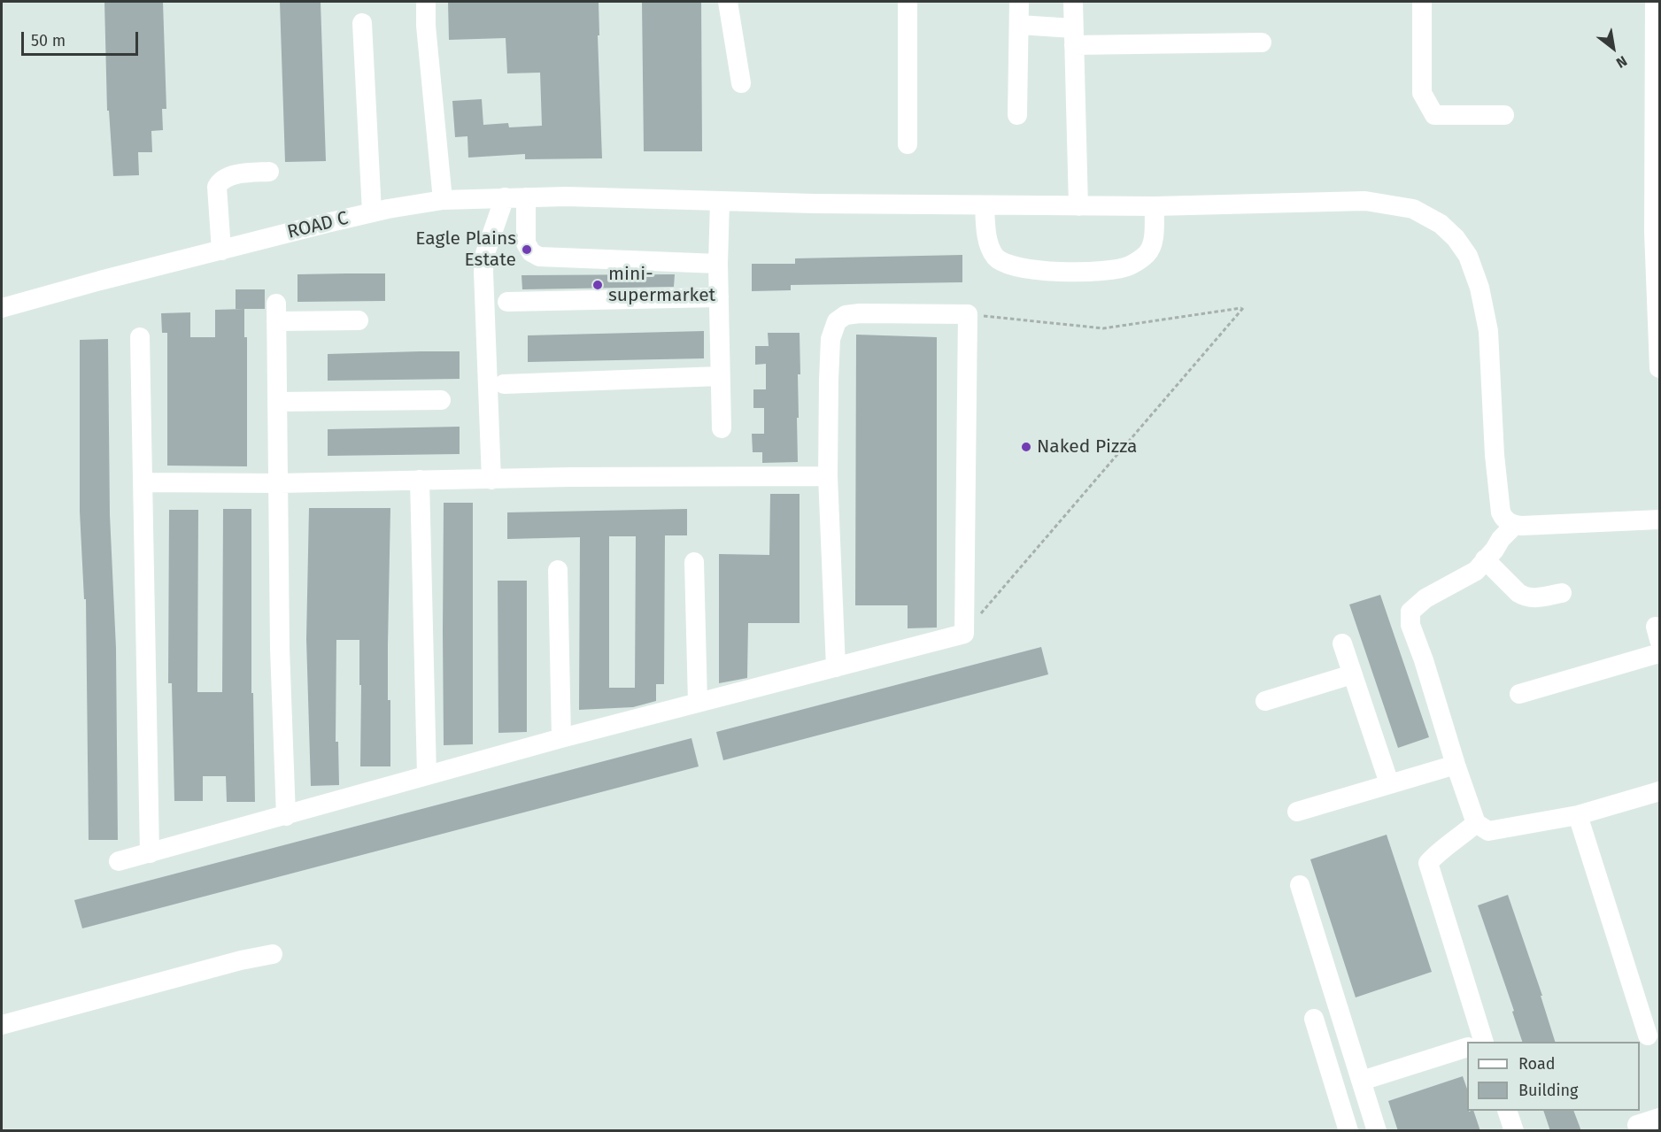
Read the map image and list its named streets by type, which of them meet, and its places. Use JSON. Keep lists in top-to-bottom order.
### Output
{
  "streets": {
    "street": ["ROAD C"]
  },
  "places": ["Eagle Plains Estate", "mini- supermarket", "Naked Pizza"],
  "legend": ["Road", "Building"],
  "scale_bar": "50 m",
  "north": "bottom right"
}
